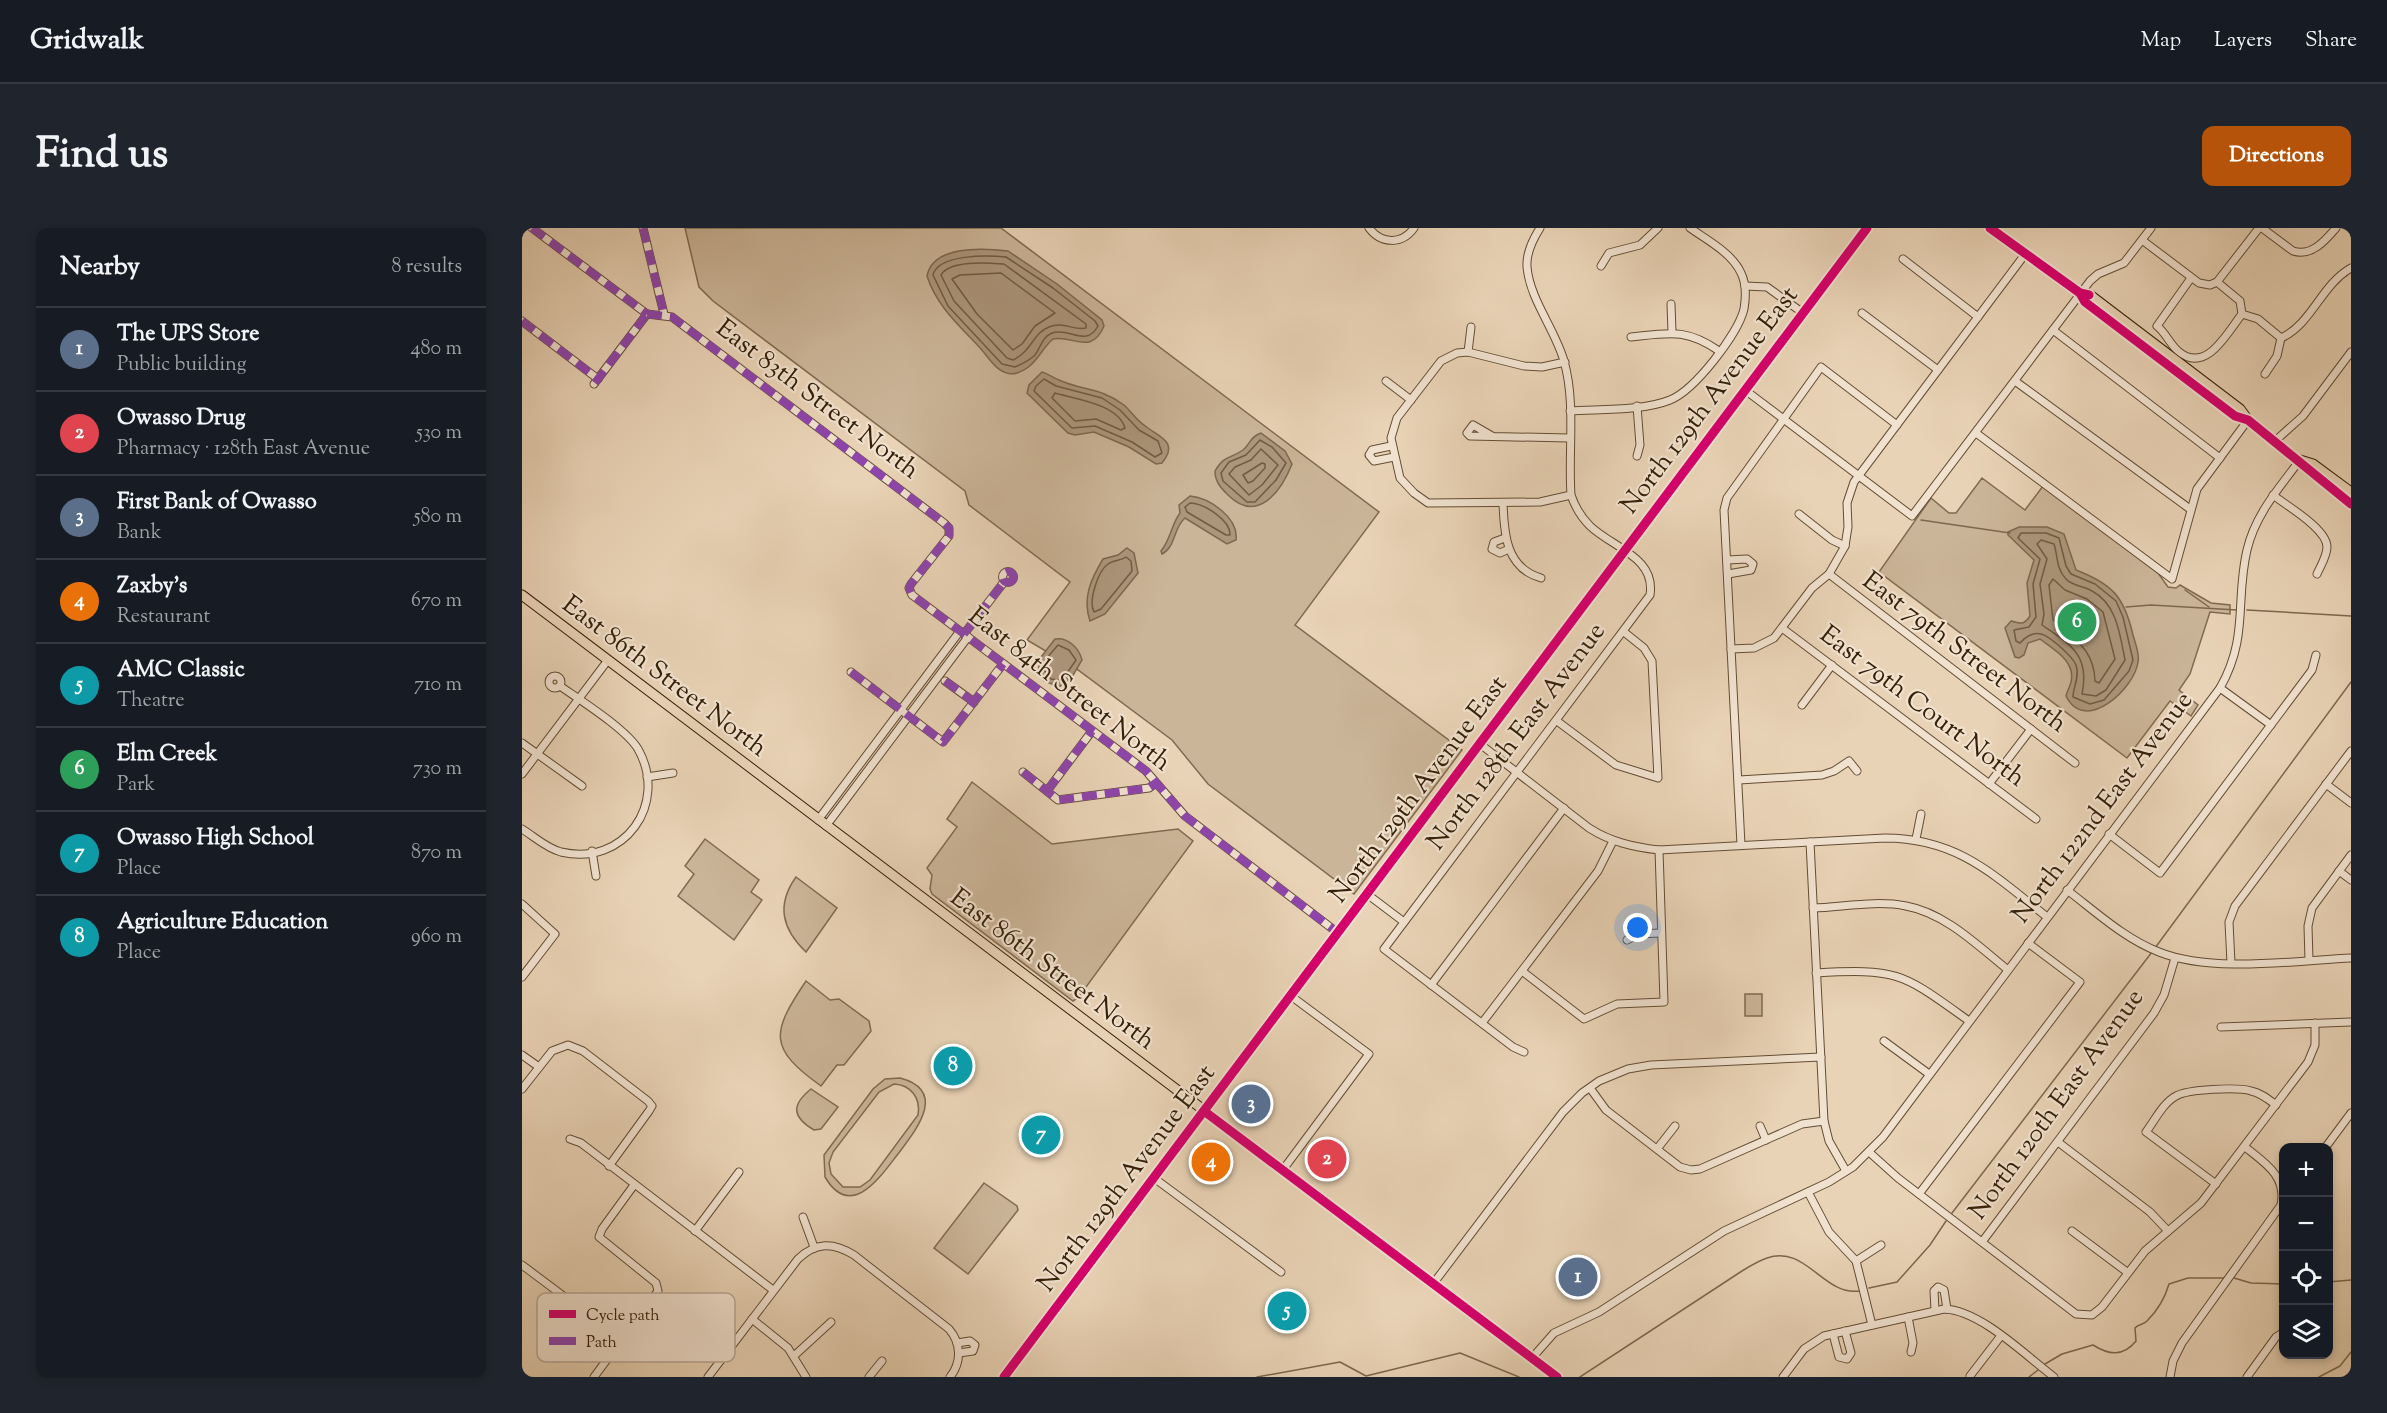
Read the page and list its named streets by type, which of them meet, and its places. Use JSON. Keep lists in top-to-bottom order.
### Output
{
  "streets": {
    "main road": ["North 129th Avenue East", "East 86th Street North"],
    "street": [
      "East 83th Street North",
      "East 79th Street North",
      "East 84th Street North",
      "East 79th Court North",
      "North 128th East Avenue",
      "North 122nd East Avenue",
      "North 120th East Avenue"
    ]
  },
  "crossings": [
    ["East 83th Street North", "East 84th Street North"],
    ["North 129th Avenue East", "East 86th Street North"],
    ["North 129th Avenue East", "East 84th Street North"],
    ["North 129th Avenue East", "North 128th East Avenue"],
    ["East 86th Street North", "North 122nd East Avenue"]
  ],
  "legend": ["Cycle path", "Path"],
  "page": {
    "header": "Gridwalk",
    "nav": ["Map", "Layers", "Share"],
    "title": "Find us",
    "buttons": "Directions",
    "heading": ["Nearby", "8 results"],
    "list": [
      {
        "mark": "1",
        "name": "The UPS Store",
        "note": "Public building",
        "value": "480 m"
      },
      {
        "mark": "2",
        "name": "Owasso Drug",
        "note": "Pharmacy · 128th East Avenue",
        "value": "530 m"
      },
      {
        "mark": "3",
        "name": "First Bank of Owasso",
        "note": "Bank",
        "value": "580 m"
      },
      {
        "mark": "4",
        "name": "Zaxby's",
        "note": "Restaurant",
        "value": "670 m"
      },
      {
        "mark": "5",
        "name": "AMC Classic",
        "note": "Theatre",
        "value": "710 m"
      },
      {
        "mark": "6",
        "name": "Elm Creek",
        "note": "Park",
        "value": "730 m"
      },
      {
        "mark": "7",
        "name": "Owasso High School",
        "note": "Place",
        "value": "870 m"
      },
      {
        "mark": "8",
        "name": "Agriculture Education",
        "note": "Place",
        "value": "960 m"
      }
    ],
    "pins": [
      "6",
      "8",
      "3",
      "7",
      "2",
      "4",
      "1",
      "5"
    ],
    "map_buttons": ["+", "−"]
  }
}
